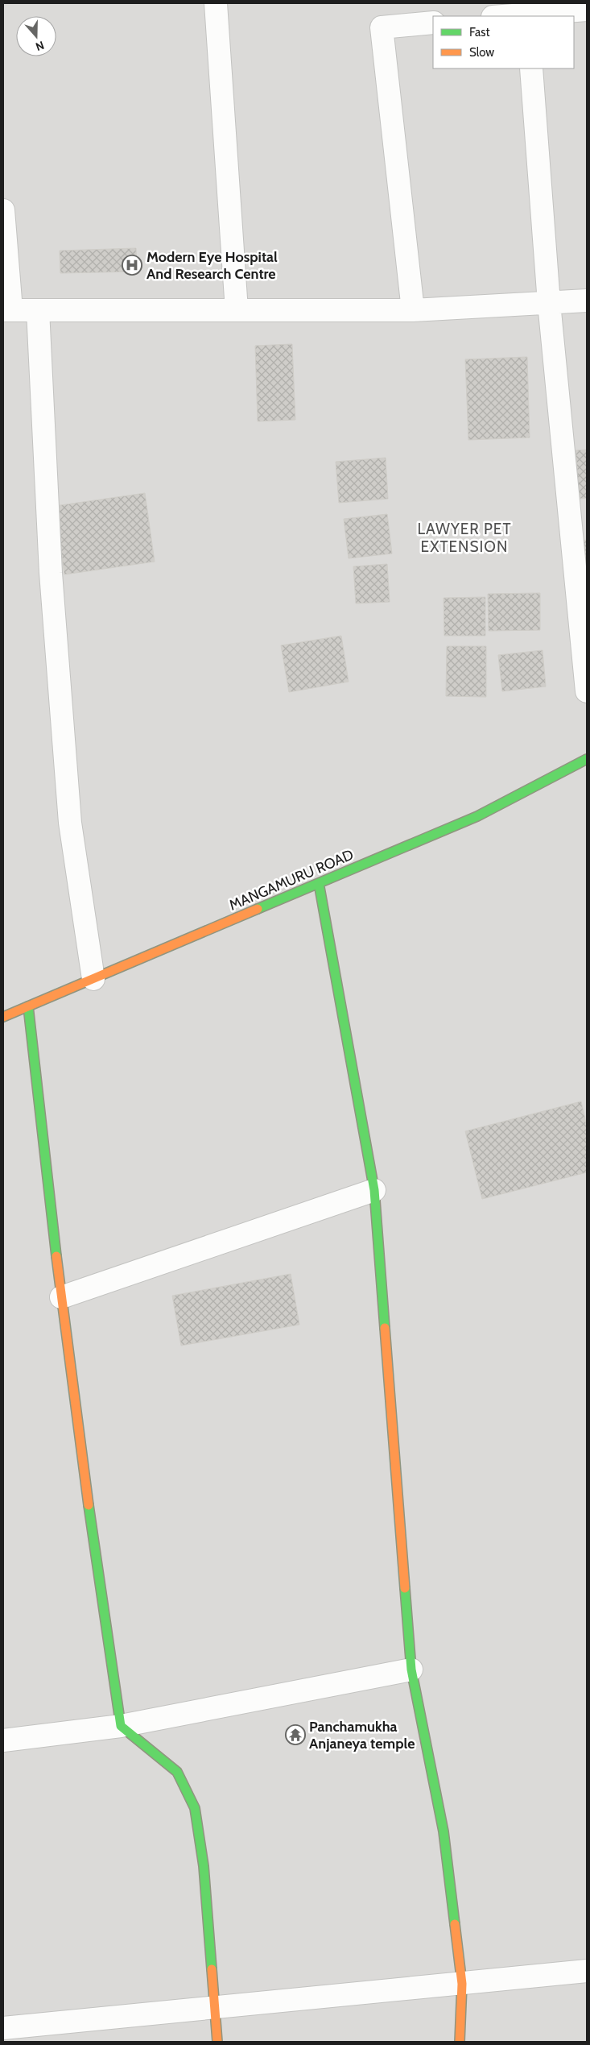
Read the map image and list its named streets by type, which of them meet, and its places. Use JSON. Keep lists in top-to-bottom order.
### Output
{
  "streets": {
    "street": ["MANGAMURU ROAD"]
  },
  "districts": ["LAWYER PET EXTENSION"],
  "places": {
    "hospital": ["Modern Eye Hospital And Research Centre"],
    "temple": ["Panchamukha Anjaneya temple"]
  },
  "legend": ["Fast", "Slow"],
  "north": "bottom"
}
